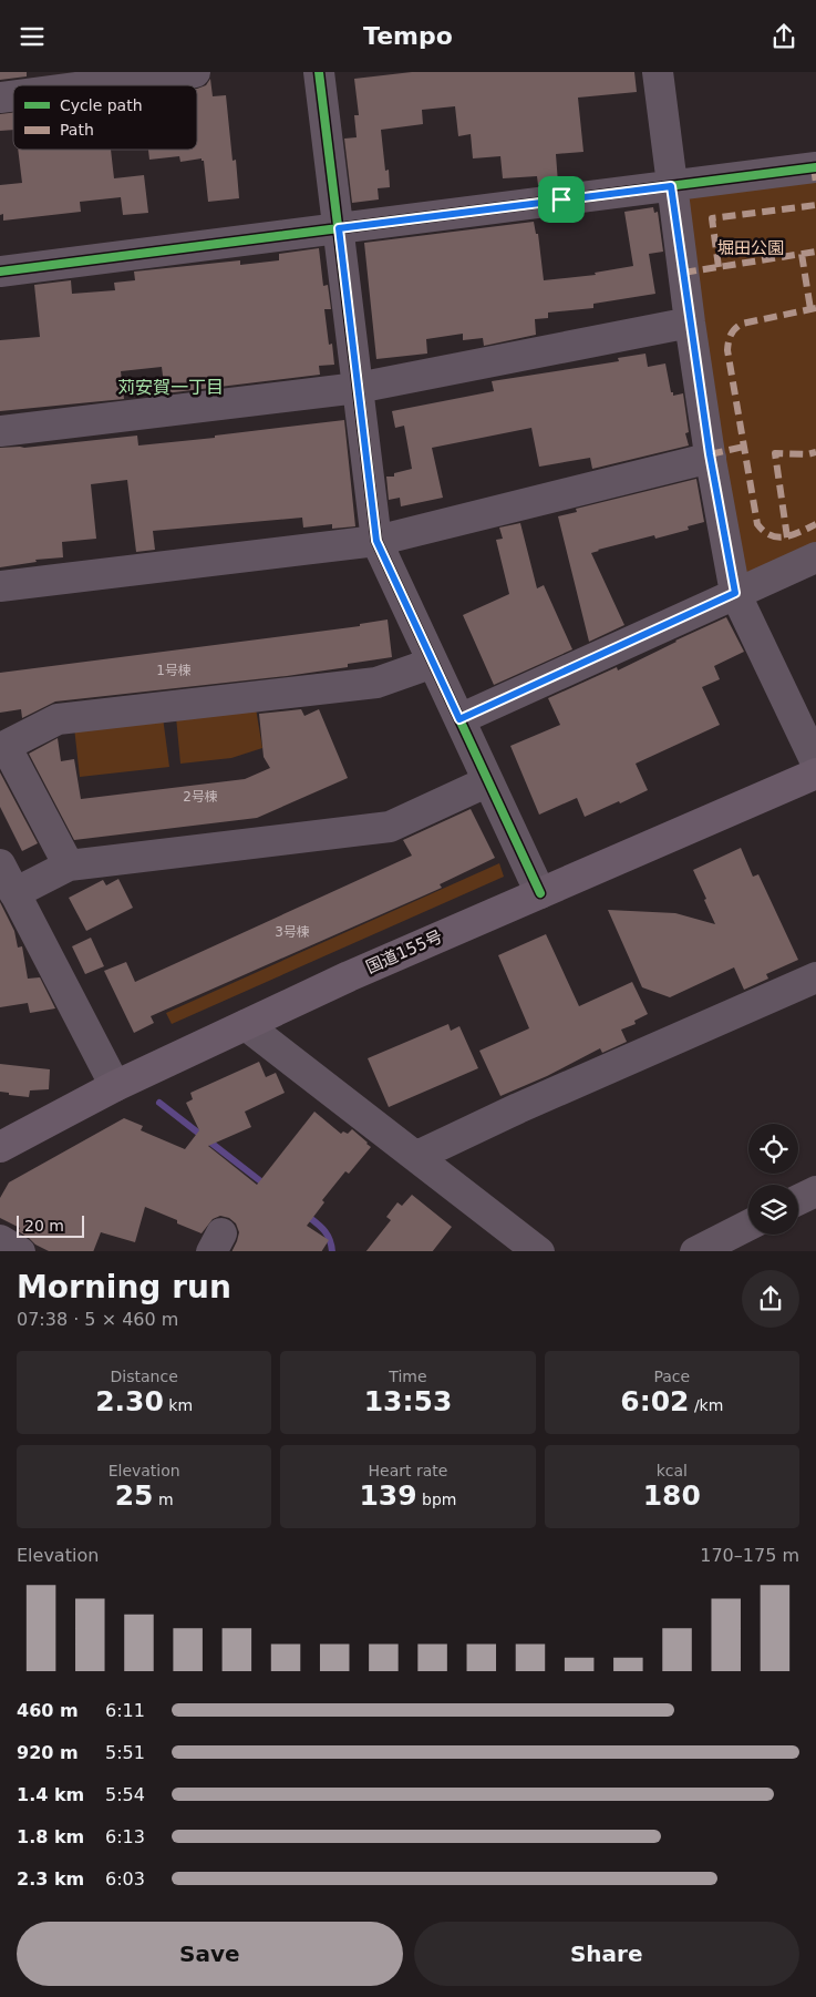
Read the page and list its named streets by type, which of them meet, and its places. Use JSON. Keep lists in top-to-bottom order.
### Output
{
  "streets": {
    "highway": ["国道155号"]
  },
  "districts": ["苅安賀一丁目"],
  "parks": ["堀田公園"],
  "house_numbers": ["1号棟", "2号棟", "3号棟"],
  "legend": ["Cycle path", "Path"],
  "scale_bar": "20 m",
  "page": {
    "header": "Tempo",
    "scale": "20 m",
    "heading": ["Morning run", "07:38 · 5 × 460 m"],
    "stats": [
      ["Distance", "2.30 km"],
      ["Time", "13:53"],
      ["Pace", "6:02 /km"],
      ["Elevation", "25 m"],
      ["Heart rate", "139 bpm"],
      ["kcal", "180"]
    ],
    "chart": ["Elevation", "170–175 m"],
    "list": [
      {
        "name": "460 m",
        "note": "6:11"
      },
      {
        "name": "920 m",
        "note": "5:51"
      },
      {
        "name": "1.4 km",
        "note": "5:54"
      },
      {
        "name": "1.8 km",
        "note": "6:13"
      },
      {
        "name": "2.3 km",
        "note": "6:03"
      }
    ],
    "buttons": ["Save", "Share"]
  }
}
